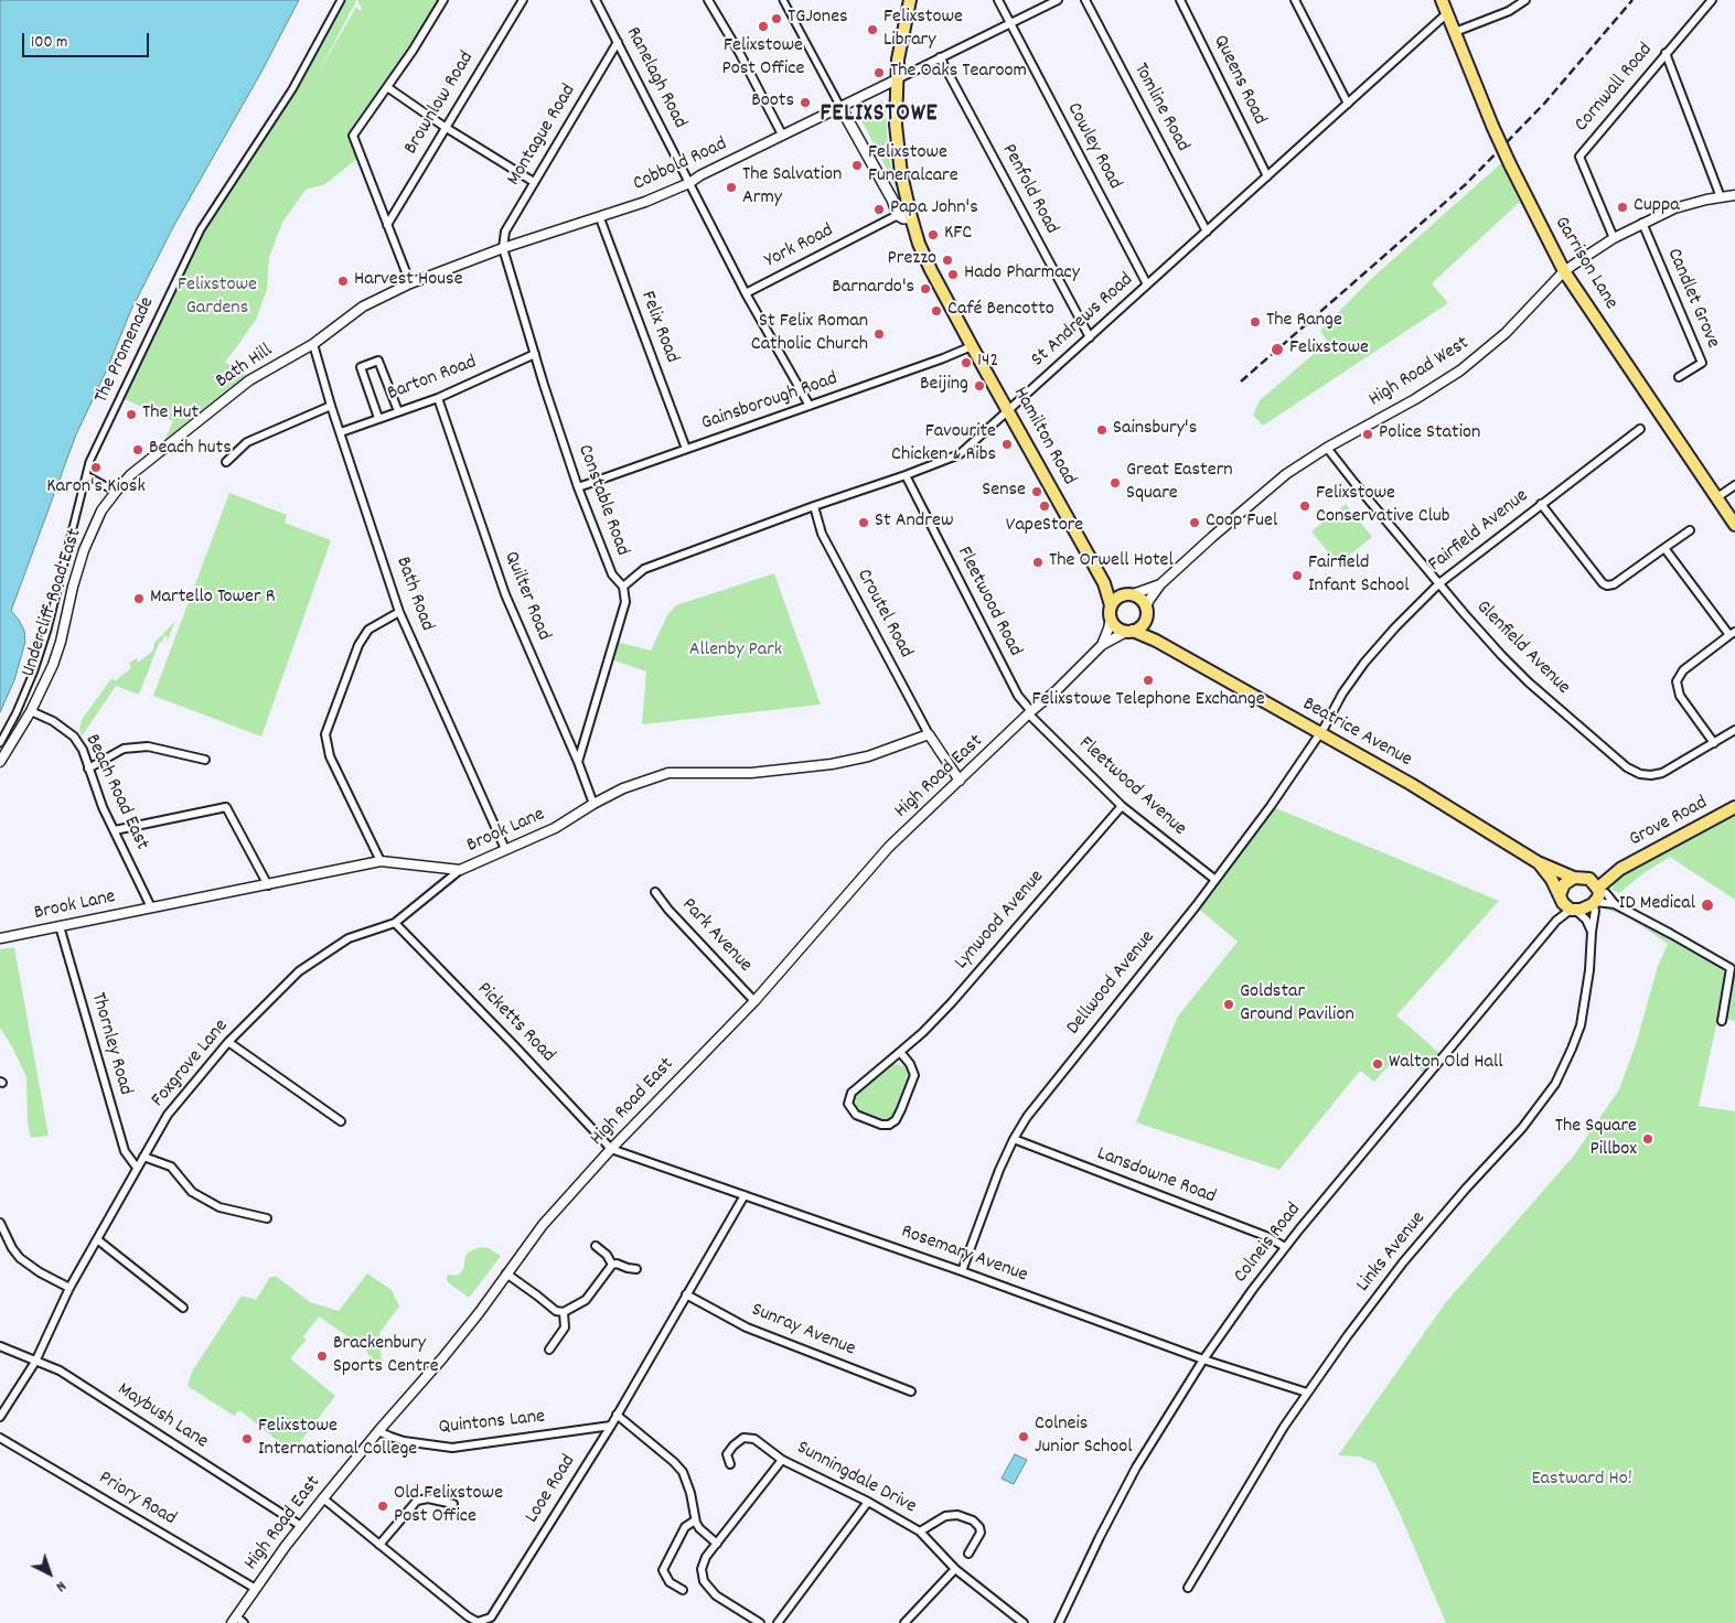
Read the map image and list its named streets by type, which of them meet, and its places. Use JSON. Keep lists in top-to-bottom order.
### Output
{
  "streets": {
    "main road": [
      "Garrison Lane",
      "Hamilton Road",
      "Beatrice Avenue",
      "Grove Road"
    ],
    "street": [
      "Ranelagh Road",
      "Queens Road",
      "Cornwall Road",
      "Brownlow Road",
      "Tomline Road",
      "Montague Road",
      "Cowley Road",
      "Cobbold Road",
      "Penfold Road",
      "York Road",
      "Candlet Grove",
      "St Andrews Road",
      "Felix Road",
      "The Promenade",
      "Bath Hill",
      "High Road West",
      "Barton Road",
      "Gainsborough Road",
      "Constable Road",
      "Fairfield Avenue",
      "Bath Road",
      "Quilter Road",
      "Fleetwood Road",
      "Undercliff Road East",
      "Croutel Road",
      "Glenfield Avenue",
      "High Road East",
      "Fleetwood Avenue",
      "Beach Road East",
      "Brook Lane",
      "Lynwood Avenue",
      "Park Avenue",
      "Dellwood Avenue",
      "Picketts Road",
      "Thornley Road",
      "Foxgrove Lane",
      "Lansdowne Road",
      "Colneis Road",
      "Links Avenue",
      "Rosemary Avenue",
      "Sunray Avenue",
      "Maybush Lane",
      "Quintons Lane",
      "Sunningdale Drive",
      "Looe Road",
      "Priory Road"
    ]
  },
  "crossings": [
    ["Ranelagh Road", "Montague Road"],
    ["Ranelagh Road", "Cobbold Road"],
    ["Ranelagh Road", "York Road"],
    ["Ranelagh Road", "Gainsborough Road"],
    ["Queens Road", "St Andrews Road"],
    ["Cornwall Road", "High Road West"],
    ["Tomline Road", "St Andrews Road"],
    ["Montague Road", "Cobbold Road"],
    ["Montague Road", "Constable Road"],
    ["Cowley Road", "Cobbold Road"],
    ["Cowley Road", "St Andrews Road"],
    ["Cobbold Road", "Penfold Road"],
    ["Cobbold Road", "Felix Road"],
    ["Cobbold Road", "Bath Hill"],
    ["Cobbold Road", "Hamilton Road"],
    ["Cobbold Road", "Constable Road"],
    ["Cobbold Road", "Bath Road"],
    ["Penfold Road", "St Andrews Road"],
    ["Garrison Lane", "St Andrews Road"],
    ["Garrison Lane", "High Road West"],
    ["Candlet Grove", "High Road West"],
    ["St Andrews Road", "Hamilton Road"],
    ["St Andrews Road", "Constable Road"],
    ["St Andrews Road", "Fleetwood Road"],
    ["St Andrews Road", "Croutel Road"],
    ["Felix Road", "Gainsborough Road"],
    ["Bath Hill", "Bath Road"],
    ["Bath Hill", "Undercliff Road East"],
    ["High Road West", "Hamilton Road"],
    ["High Road West", "Glenfield Avenue"],
    ["High Road West", "Beatrice Avenue"],
    ["High Road West", "High Road East"],
    ["Barton Road", "Constable Road"],
    ["Barton Road", "Bath Road"],
    ["Barton Road", "Quilter Road"],
    ["Gainsborough Road", "Hamilton Road"],
    ["Gainsborough Road", "Constable Road"],
    ["Hamilton Road", "Beatrice Avenue"],
    ["Hamilton Road", "High Road East"],
    ["Fairfield Avenue", "Glenfield Avenue"],
    ["Fairfield Avenue", "Beatrice Avenue"],
    ["Fairfield Avenue", "Dellwood Avenue"],
    ["Bath Road", "Brook Lane"],
    ["Quilter Road", "Brook Lane"],
    ["Fleetwood Road", "High Road East"],
    ["Fleetwood Road", "Fleetwood Avenue"],
    ["Undercliff Road East", "Beach Road East"],
    ["Croutel Road", "Brook Lane"],
    ["Beatrice Avenue", "High Road East"],
    ["Beatrice Avenue", "Grove Road"],
    ["Beatrice Avenue", "Dellwood Avenue"],
    ["Beatrice Avenue", "Colneis Road"],
    ["Beatrice Avenue", "Links Avenue"],
    ["High Road East", "Fleetwood Avenue"],
    ["High Road East", "Park Avenue"],
    ["High Road East", "Picketts Road"],
    ["High Road East", "Rosemary Avenue"],
    ["High Road East", "Maybush Lane"],
    ["High Road East", "Quintons Lane"],
    ["High Road East", "Looe Road"],
    ["High Road East", "Priory Road"],
    ["Fleetwood Avenue", "Lynwood Avenue"],
    ["Fleetwood Avenue", "Dellwood Avenue"],
    ["Beach Road East", "Brook Lane"],
    ["Grove Road", "Colneis Road"],
    ["Grove Road", "Links Avenue"],
    ["Brook Lane", "Thornley Road"],
    ["Brook Lane", "Foxgrove Lane"],
    ["Dellwood Avenue", "Lansdowne Road"],
    ["Dellwood Avenue", "Rosemary Avenue"],
    ["Picketts Road", "Foxgrove Lane"],
    ["Picketts Road", "Rosemary Avenue"],
    ["Thornley Road", "Foxgrove Lane"],
    ["Foxgrove Lane", "Maybush Lane"],
    ["Lansdowne Road", "Colneis Road"],
    ["Colneis Road", "Links Avenue"],
    ["Colneis Road", "Rosemary Avenue"],
    ["Links Avenue", "Rosemary Avenue"],
    ["Rosemary Avenue", "Looe Road"],
    ["Sunray Avenue", "Looe Road"],
    ["Quintons Lane", "Looe Road"]
  ],
  "districts": ["FELIXSTOWE"],
  "parks": ["Felixstowe Gardens", "Allenby Park", "Eastward Ho!"],
  "places": [
    "TGJones",
    "Felixstowe Post Office",
    "Felixstowe Library",
    "The Oaks Tearoom",
    "Boots",
    "Felixstowe Funeralcare",
    "The Salvation Army",
    "Cuppa",
    "Papa John's",
    "KFC",
    "Prezzo",
    "Hado Pharmacy",
    "Harvest House",
    "Barnardo's",
    "Café Bencotto",
    "The Range",
    "St Felix Roman Catholic Church",
    "Felixstowe",
    "142",
    "Beijing",
    "The Hut",
    "Sainsbury's",
    "Police Station",
    "Favourite Chicken & Ribs",
    "Beach huts",
    "Karon's Kiosk",
    "Great Eastern Square",
    "Sense",
    "VapeStore",
    "Felixstowe Conservative Club",
    "St Andrew",
    "Coop Fuel",
    "The Orwell Hotel",
    "Fairfield Infant School",
    "Martello Tower R",
    "Felixstowe Telephone Exchange",
    "ID Medical",
    "Goldstar Ground Pavilion",
    "Walton Old Hall",
    "The Square Pillbox",
    "Brackenbury Sports Centre",
    "Colneis Junior School",
    "Felixstowe International College",
    "Old Felixstowe Post Office"
  ],
  "scale_bar": "100 m",
  "north": "bottom right"
}
